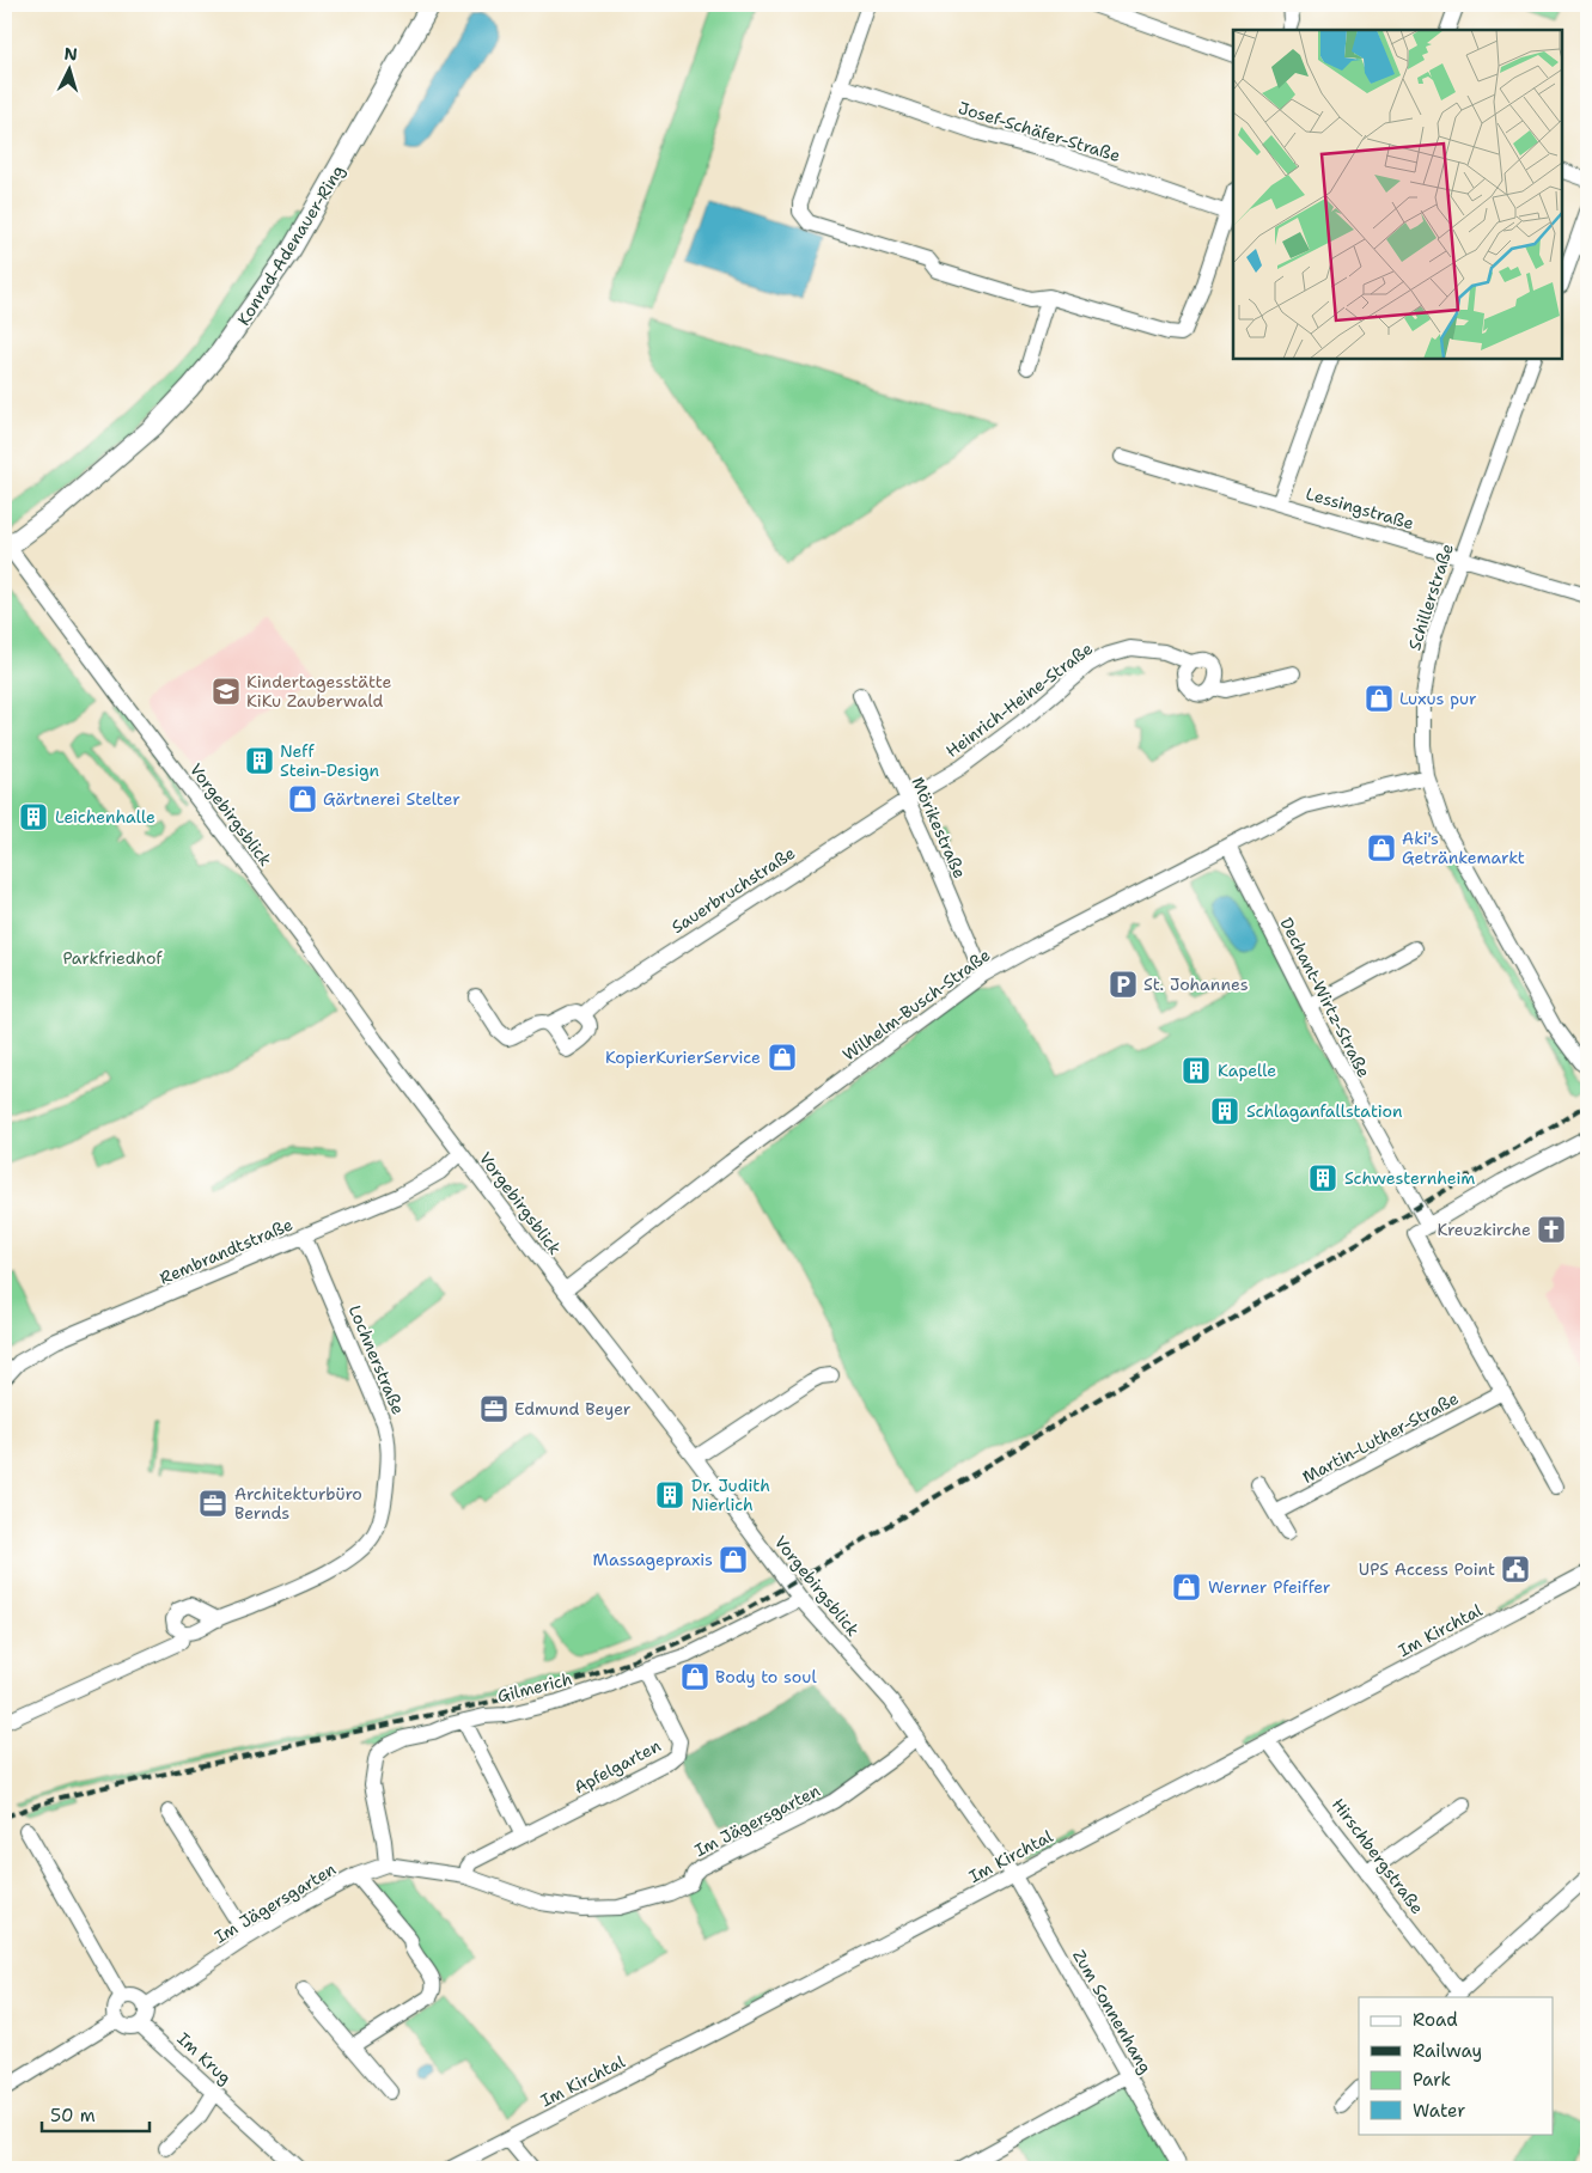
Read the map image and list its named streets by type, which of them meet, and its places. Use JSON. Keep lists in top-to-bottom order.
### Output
{
  "streets": {
    "main road": ["Konrad-Adenauer-Ring"],
    "street": [
      "Josef-Schäfer-Straße",
      "Lessingstraße",
      "Schillerstraße",
      "Heinrich-Heine-Straße",
      "Vorgebirgsblick",
      "Mörikestraße",
      "Sauerbruchstraße",
      "Dechant-Wirtz-Straße",
      "Wilhelm-Busch-Straße",
      "Rembrandtstraße",
      "Lochnerstraße",
      "Martin-Luther-Straße",
      "Im Kirchtal",
      "Gilmerich",
      "Apfelgarten",
      "Im Jägersgarten",
      "Hirschbergstraße",
      "Zum Sonnenhang",
      "Im Krug"
    ]
  },
  "crossings": [
    ["Konrad-Adenauer-Ring", "Vorgebirgsblick"],
    ["Lessingstraße", "Schillerstraße"],
    ["Schillerstraße", "Wilhelm-Busch-Straße"],
    ["Heinrich-Heine-Straße", "Mörikestraße"],
    ["Heinrich-Heine-Straße", "Sauerbruchstraße"],
    ["Vorgebirgsblick", "Wilhelm-Busch-Straße"],
    ["Vorgebirgsblick", "Rembrandtstraße"],
    ["Vorgebirgsblick", "Im Kirchtal"],
    ["Vorgebirgsblick", "Gilmerich"],
    ["Vorgebirgsblick", "Im Jägersgarten"],
    ["Vorgebirgsblick", "Zum Sonnenhang"],
    ["Mörikestraße", "Sauerbruchstraße"],
    ["Mörikestraße", "Wilhelm-Busch-Straße"],
    ["Dechant-Wirtz-Straße", "Wilhelm-Busch-Straße"],
    ["Rembrandtstraße", "Lochnerstraße"],
    ["Im Kirchtal", "Hirschbergstraße"],
    ["Im Kirchtal", "Zum Sonnenhang"],
    ["Gilmerich", "Apfelgarten"],
    ["Gilmerich", "Im Jägersgarten"],
    ["Apfelgarten", "Im Jägersgarten"],
    ["Im Jägersgarten", "Im Krug"]
  ],
  "parks": ["Parkfriedhof"],
  "places": {
    "school or university": ["Kindertagesstätte KiKu Zauberwald"],
    "shop": [
      "Luxus pur",
      "Gärtnerei Stelter",
      "Aki's Getränkemarkt",
      "KopierKurierService",
      "Massagepraxis",
      "Werner Pfeiffer",
      "Body to soul"
    ],
    "building": [
      "Neff Stein-Design",
      "Leichenhalle",
      "Kapelle",
      "Schlaganfallstation",
      "Schwesternheim",
      "Dr. Judith Nierlich"
    ],
    "parking": ["St. Johannes"],
    "church": ["Kreuzkirche"],
    "office": ["Edmund Beyer", "Architekturbüro Bernds"],
    "public building": ["UPS Access Point"]
  },
  "legend": [
    "Road",
    "Railway",
    "Park",
    "Water"
  ],
  "scale_bar": "50 m",
  "north": "top"
}
